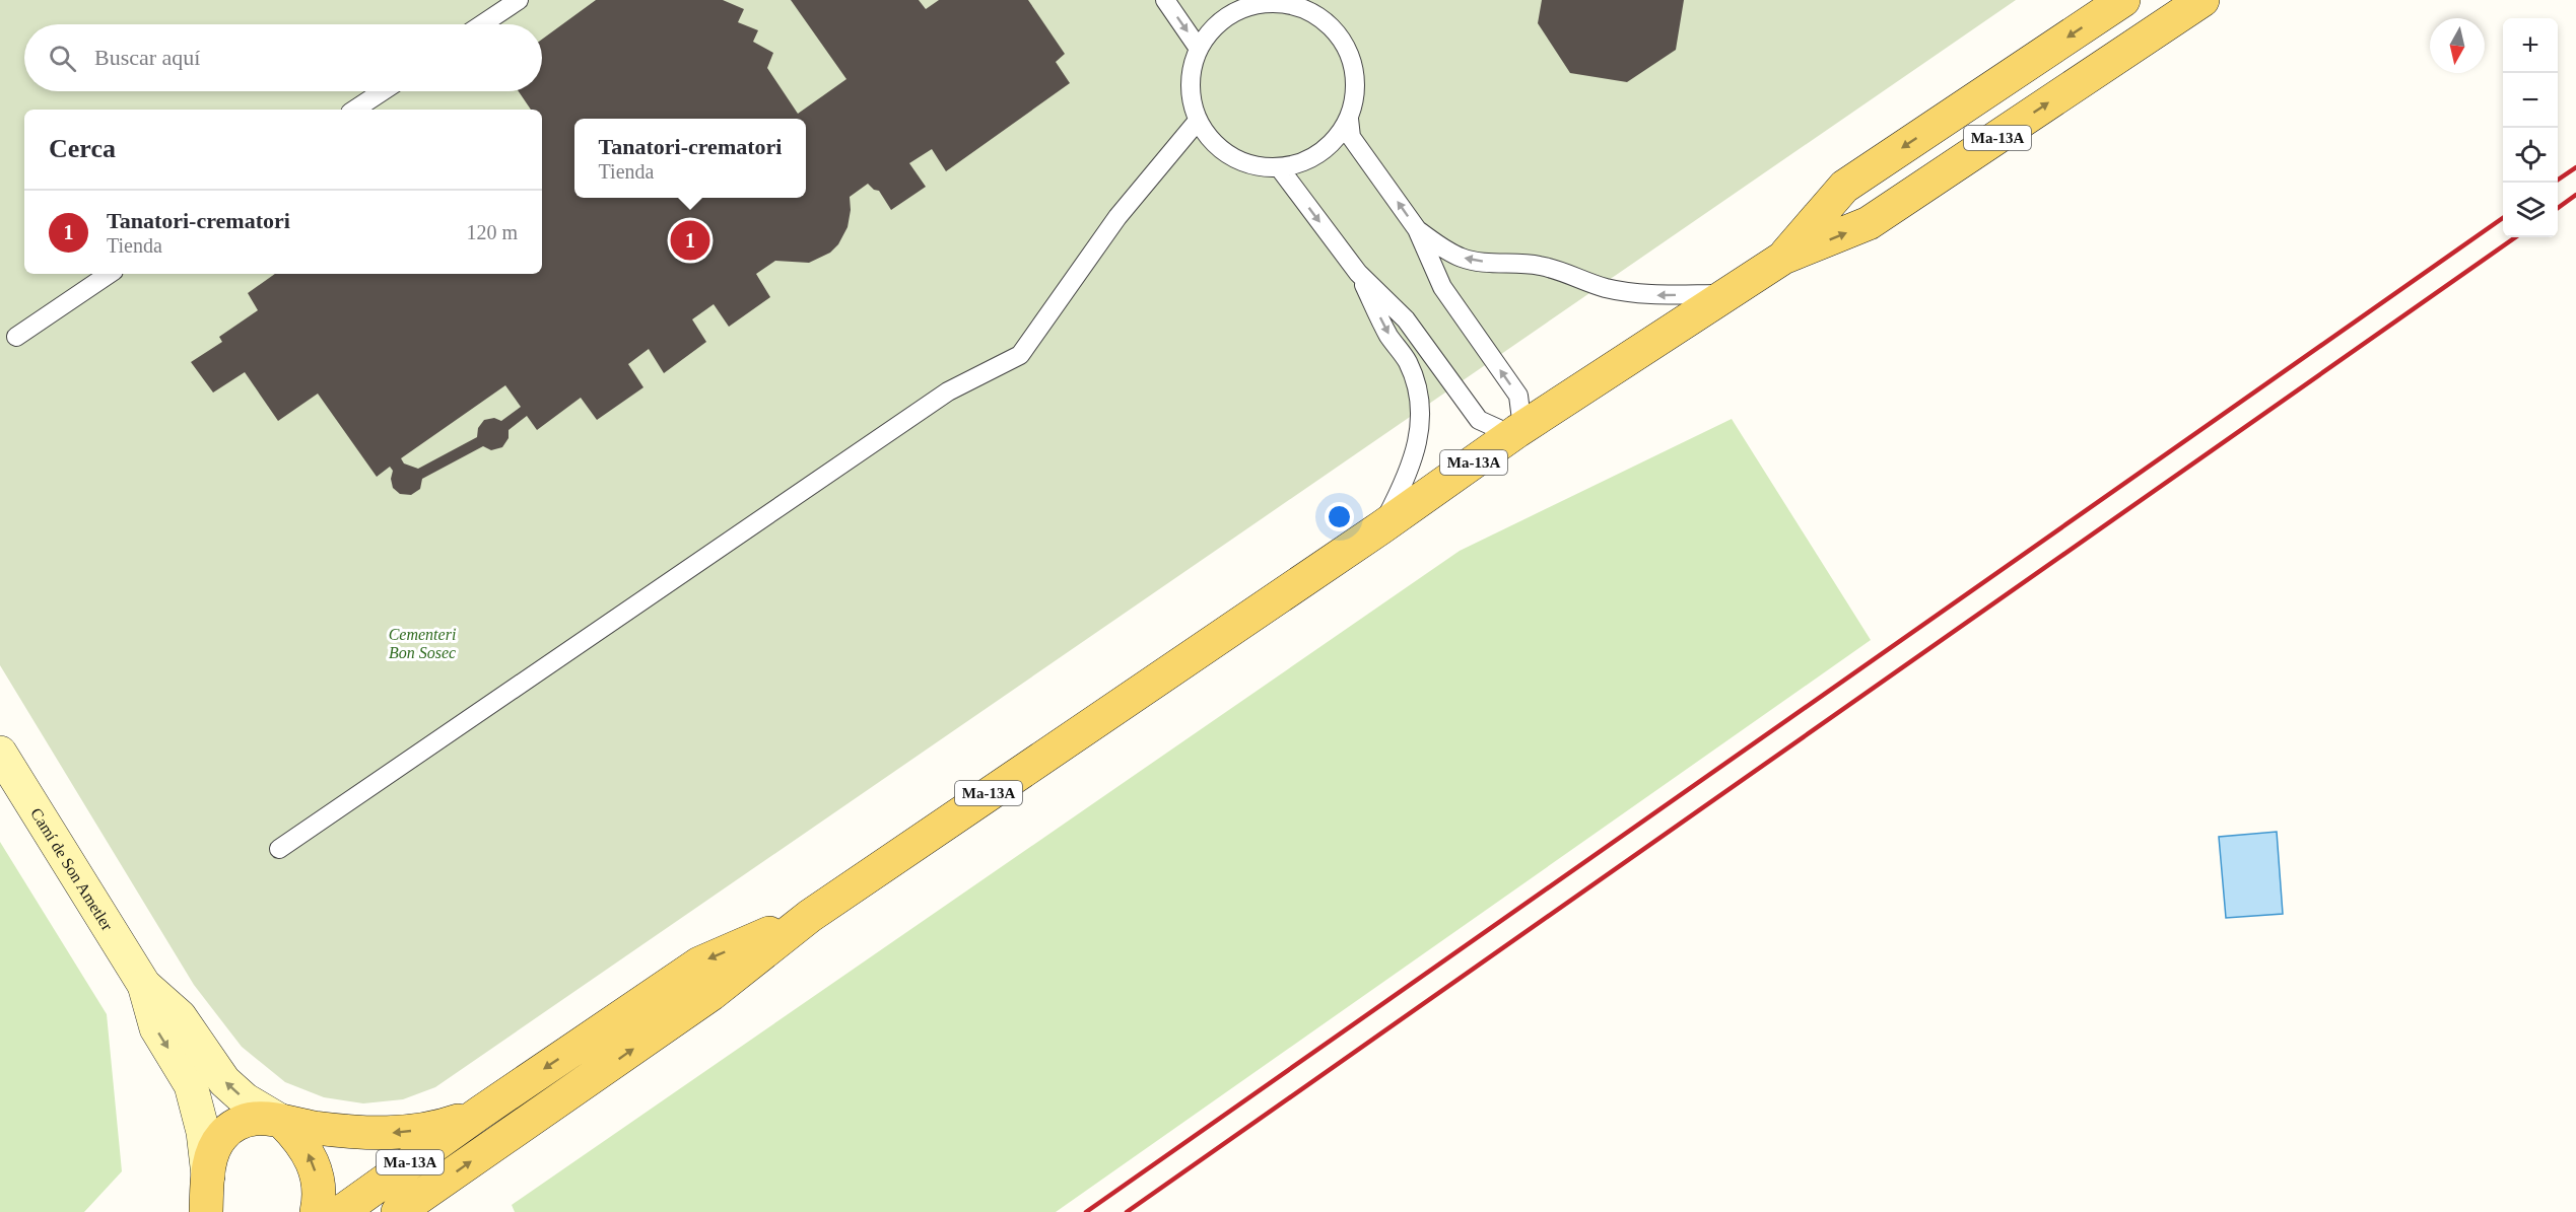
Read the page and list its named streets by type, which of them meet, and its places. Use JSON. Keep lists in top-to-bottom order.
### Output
{
  "streets": {
    "main road": ["Ma-13A"],
    "street": ["Camí de Son Ametler"]
  },
  "parks": ["Cementeri Bon Sosec"],
  "north": "bottom",
  "page": {
    "map_buttons": ["+", "−"],
    "search": "Buscar aquí",
    "heading": "Cerca",
    "popup": ["Tanatori-crematori", "Tienda"],
    "list": [
      {
        "mark": "1",
        "name": "Tanatori-crematori",
        "note": "Tienda",
        "value": "120 m"
      }
    ],
    "pins": "1"
  }
}
